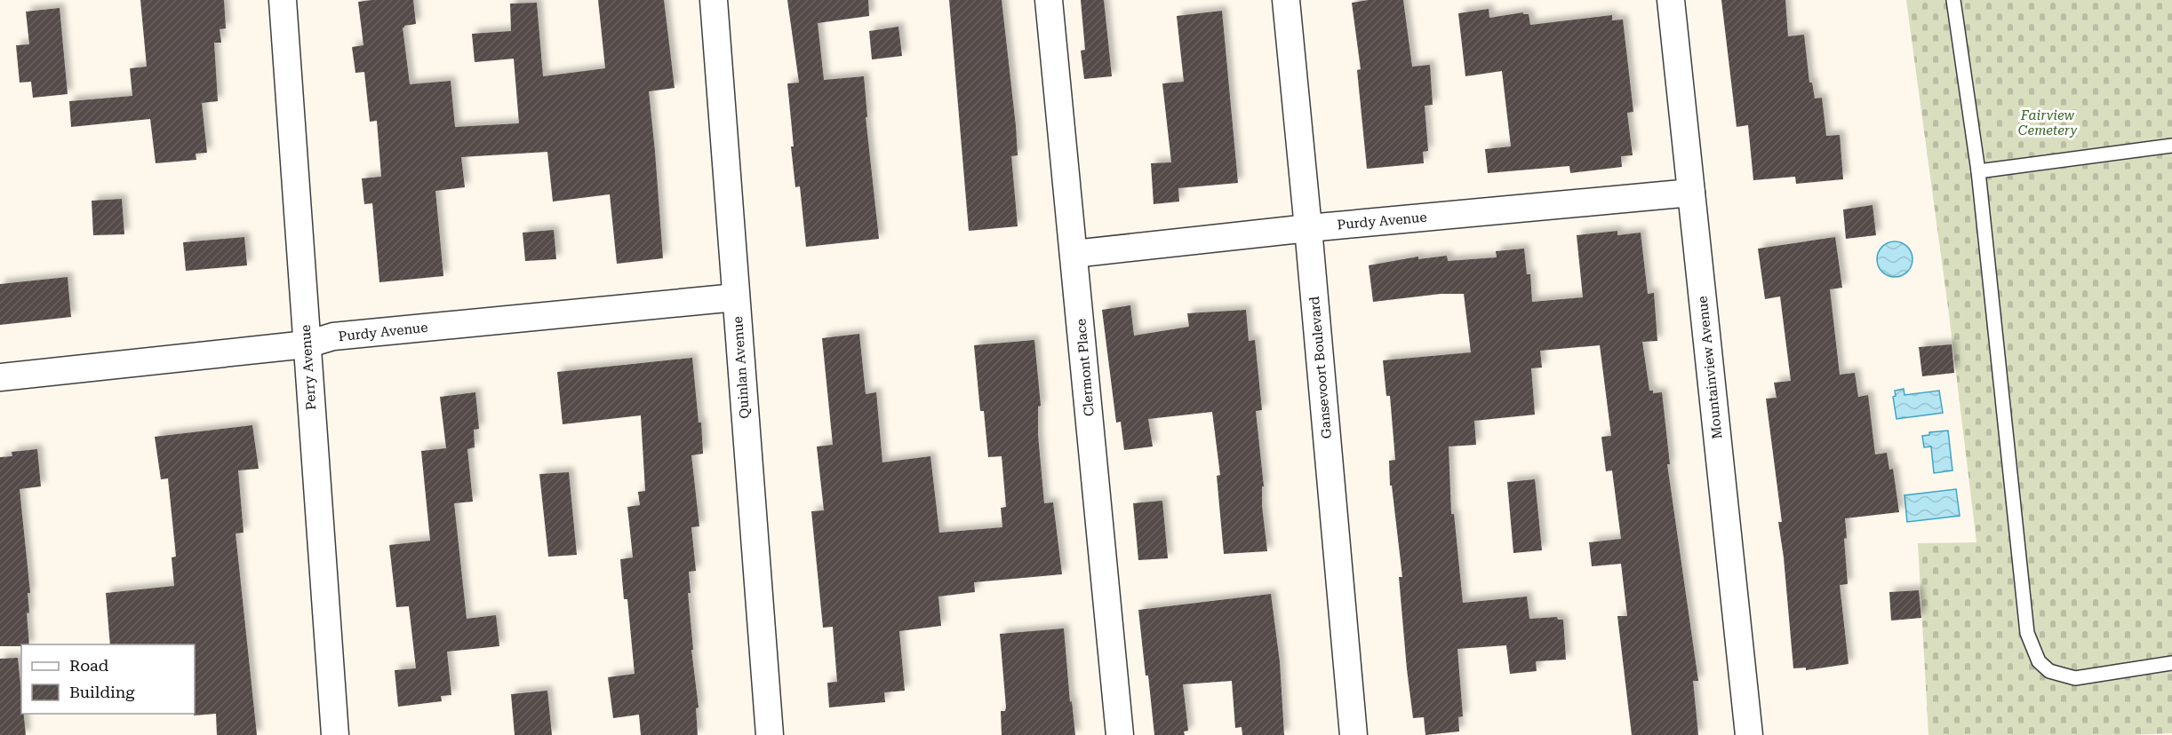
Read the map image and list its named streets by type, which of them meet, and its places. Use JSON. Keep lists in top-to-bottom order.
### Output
{
  "streets": {
    "street": [
      "Purdy Avenue",
      "Perry Avenue",
      "Quinlan Avenue",
      "Clermont Place",
      "Gansevoort Boulevard",
      "Mountainview Avenue"
    ]
  },
  "crossings": [
    ["Purdy Avenue", "Perry Avenue"],
    ["Purdy Avenue", "Quinlan Avenue"],
    ["Purdy Avenue", "Clermont Place"],
    ["Purdy Avenue", "Gansevoort Boulevard"],
    ["Purdy Avenue", "Mountainview Avenue"]
  ],
  "parks": ["Fairview Cemetery"],
  "legend": ["Road", "Building"]
}
